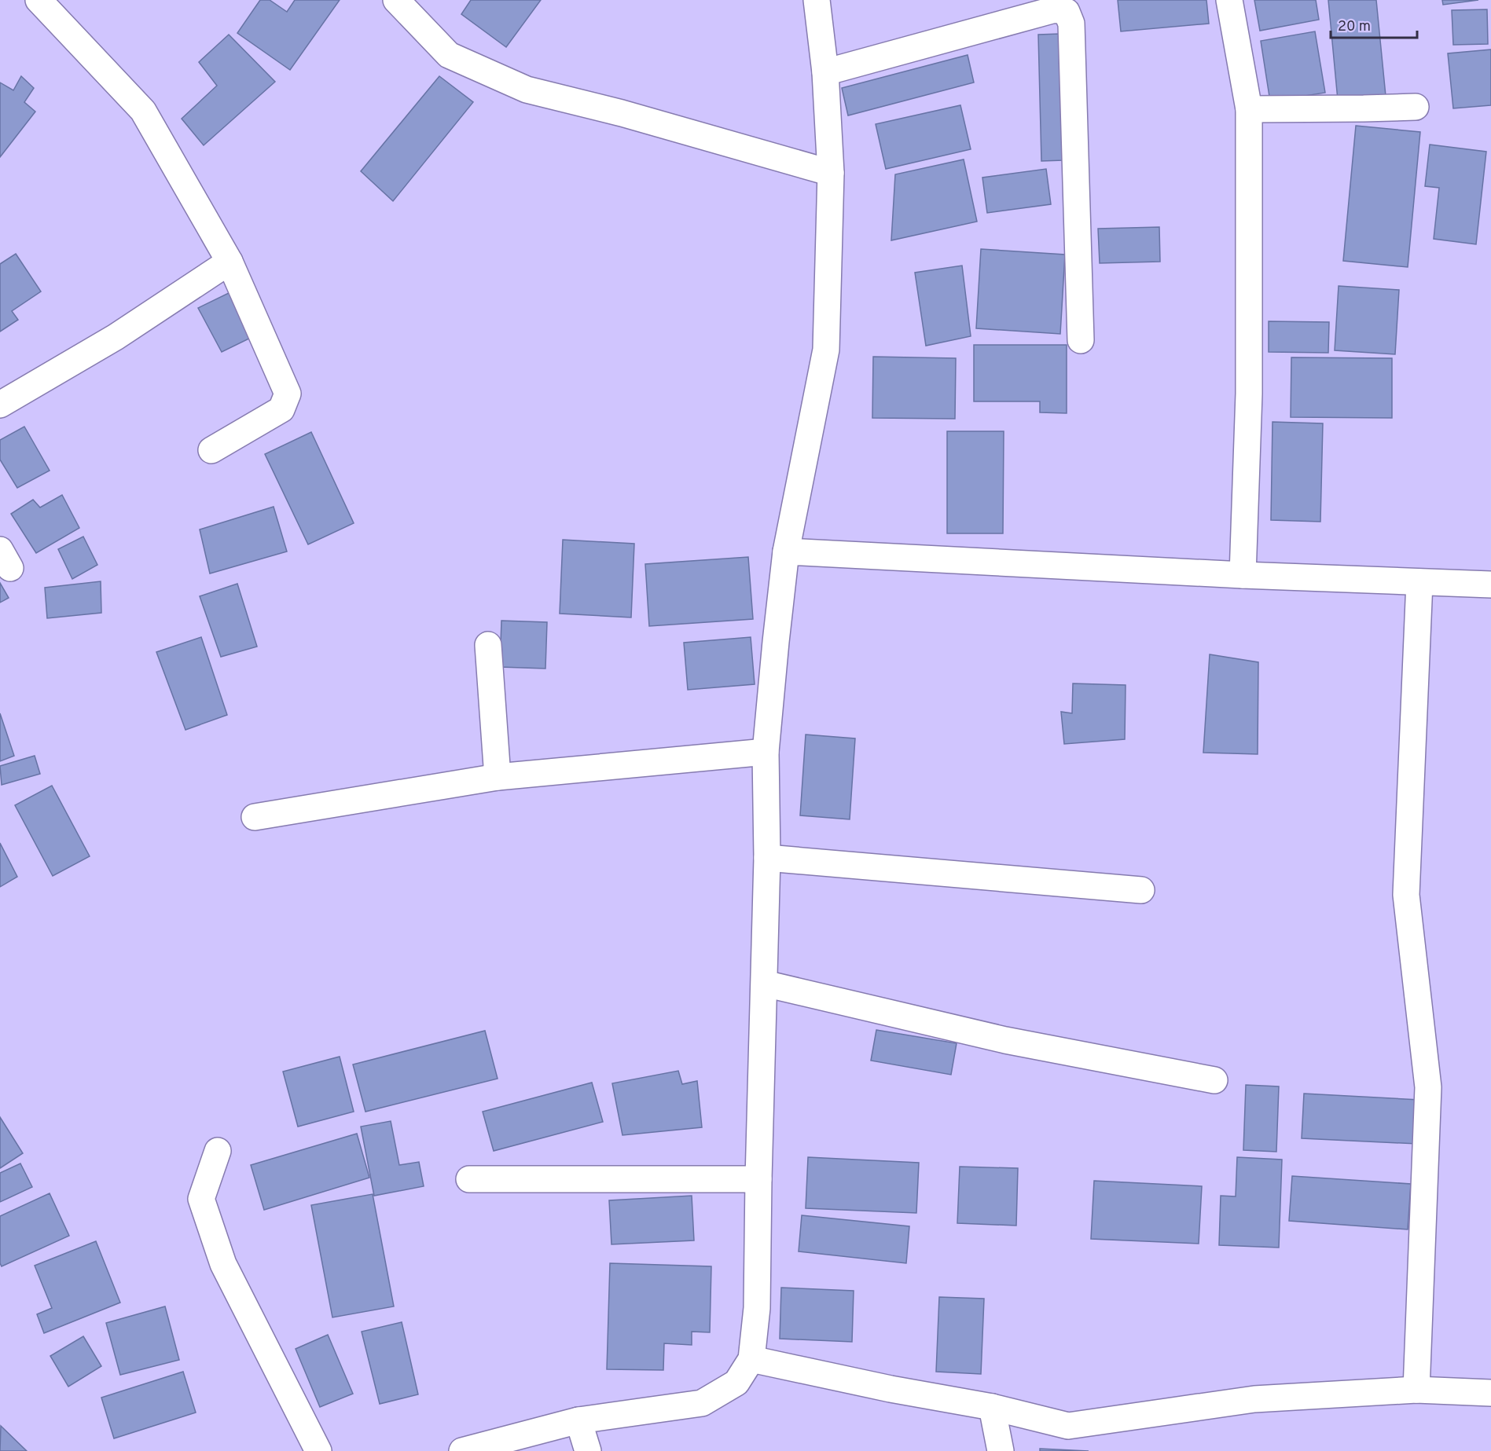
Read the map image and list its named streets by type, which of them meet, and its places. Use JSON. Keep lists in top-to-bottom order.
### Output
{
  "scale_bar": "20 m"
}
